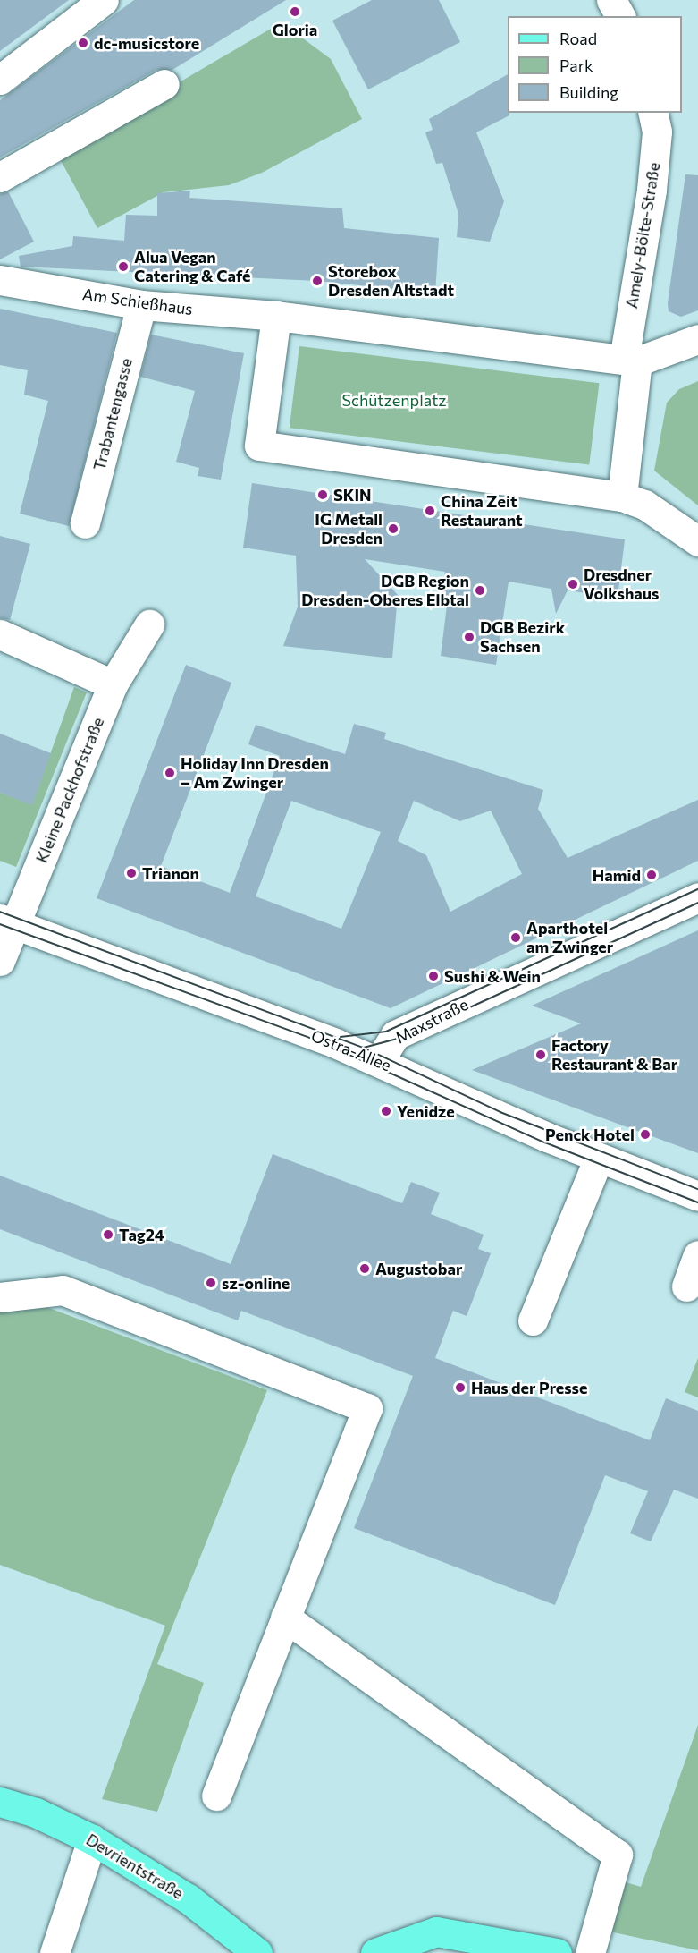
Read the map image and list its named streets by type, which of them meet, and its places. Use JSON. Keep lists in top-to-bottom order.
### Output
{
  "streets": {
    "main road": ["Devrientstraße"],
    "street": [
      "Amely-Bölte-Straße",
      "Am Schießhaus",
      "Trabantengasse",
      "Kleine Packhofstraße",
      "Maxstraße",
      "Ostra-Allee"
    ]
  },
  "crossings": [
    ["Am Schießhaus", "Trabantengasse"],
    ["Kleine Packhofstraße", "Ostra-Allee"],
    ["Maxstraße", "Ostra-Allee"]
  ],
  "parks": ["Schützenplatz"],
  "places": [
    "Gloria",
    "dc-musicstore",
    "Alua Vegan Catering & Café",
    "Storebox Dresden Altstadt",
    "SKIN",
    "China Zeit Restaurant",
    "IG Metall Dresden",
    "Dresdner Volkshaus",
    "DGB Region Dresden-Oberes Elbtal",
    "DGB Bezirk Sachsen",
    "Holiday Inn Dresden – Am Zwinger",
    "Trianon",
    "Hamid",
    "Aparthotel am Zwinger",
    "Sushi & Wein",
    "Factory Restaurant & Bar",
    "Yenidze",
    "Penck Hotel",
    "Tag24",
    "Augustobar",
    "sz-online",
    "Haus der Presse"
  ],
  "legend": ["Road", "Park", "Building"]
}
